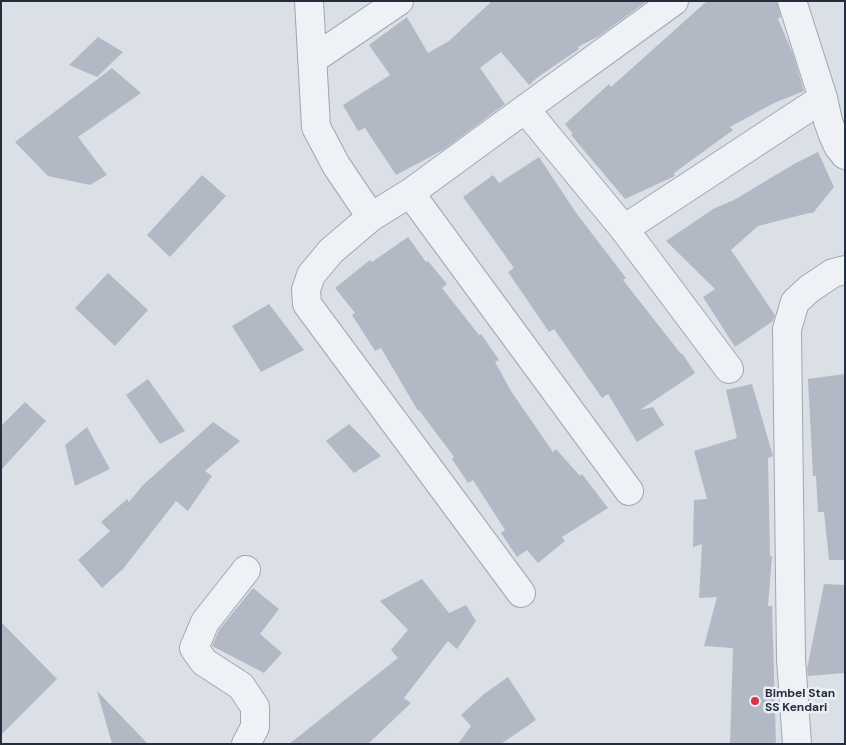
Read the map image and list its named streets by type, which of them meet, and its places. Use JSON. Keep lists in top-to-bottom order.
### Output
{
  "places": ["Bimbel Stan SS Kendari"]
}
